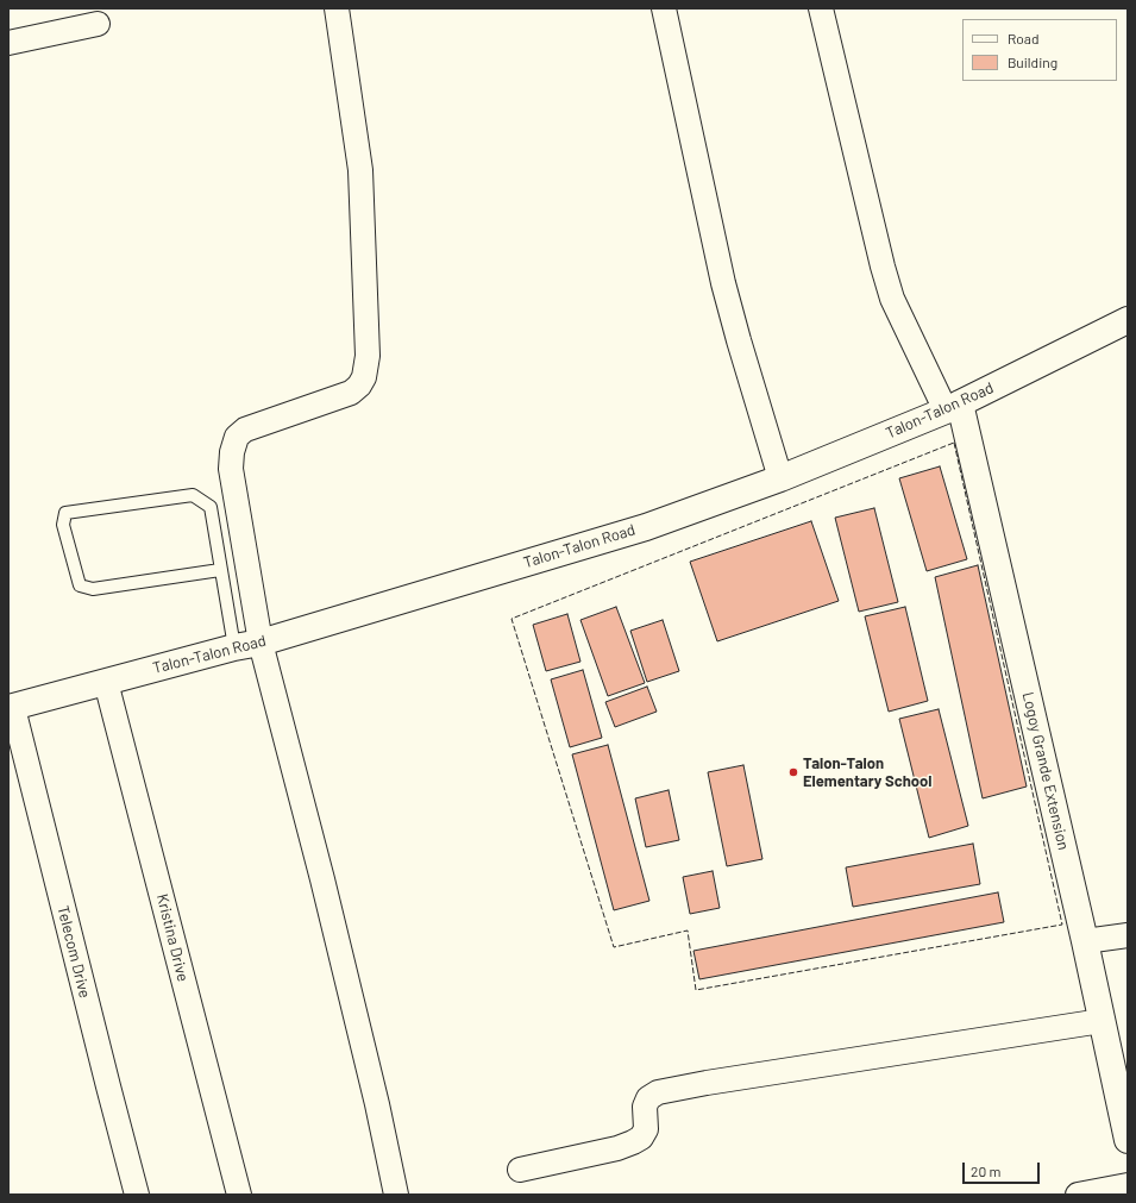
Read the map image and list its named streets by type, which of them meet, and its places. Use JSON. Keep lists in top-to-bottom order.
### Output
{
  "streets": {
    "street": [
      "Talon-Talon Road",
      "Logoy Grande Extension",
      "Kristina Drive",
      "Telecom Drive"
    ]
  },
  "crossings": [
    ["Talon-Talon Road", "Logoy Grande Extension"],
    ["Talon-Talon Road", "Kristina Drive"],
    ["Talon-Talon Road", "Telecom Drive"]
  ],
  "places": ["Talon-Talon Elementary School"],
  "legend": ["Road", "Building"],
  "scale_bar": "20 m"
}
